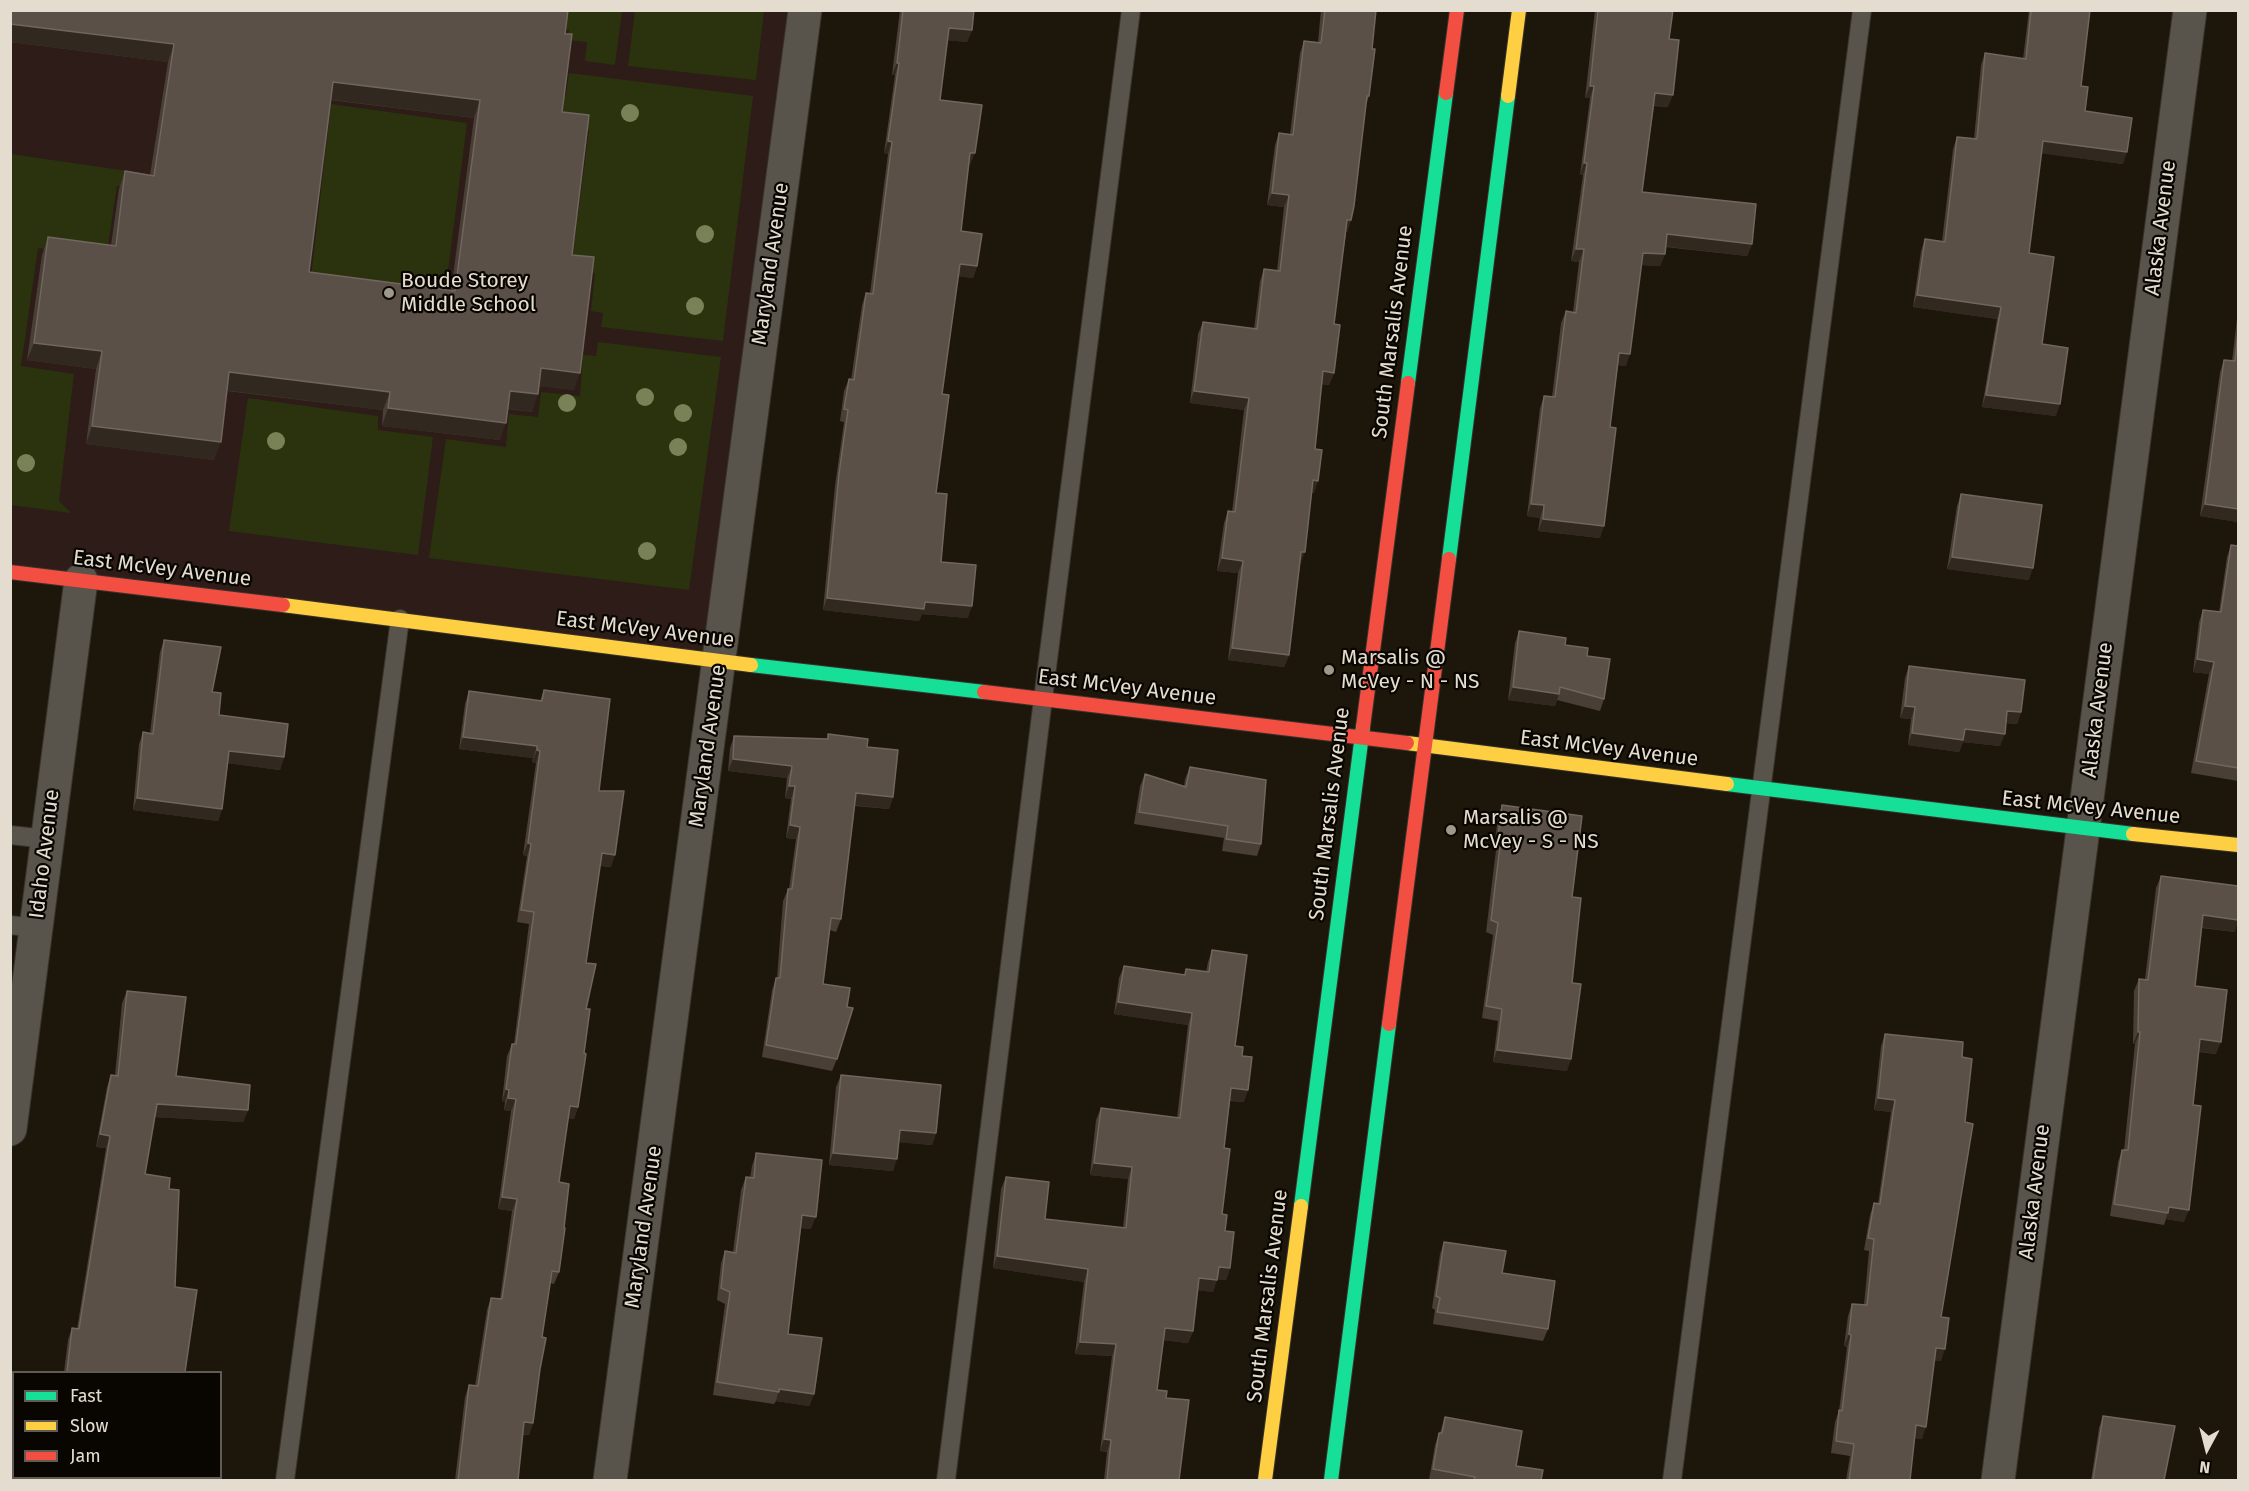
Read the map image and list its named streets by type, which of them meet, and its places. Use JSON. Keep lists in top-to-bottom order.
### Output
{
  "streets": {
    "main road": ["South Marsalis Avenue", "East McVey Avenue"],
    "street": ["Alaska Avenue", "Maryland Avenue", "Idaho Avenue"]
  },
  "crossings": [
    ["Alaska Avenue", "East McVey Avenue"],
    ["Maryland Avenue", "East McVey Avenue"],
    ["South Marsalis Avenue", "East McVey Avenue"],
    ["East McVey Avenue", "Idaho Avenue"]
  ],
  "places": ["Boude Storey Middle School", "Marsalis @ McVey - N - NS", "Marsalis @ McVey - S - NS"],
  "legend": ["Fast", "Slow", "Jam"],
  "north": "bottom"
}
